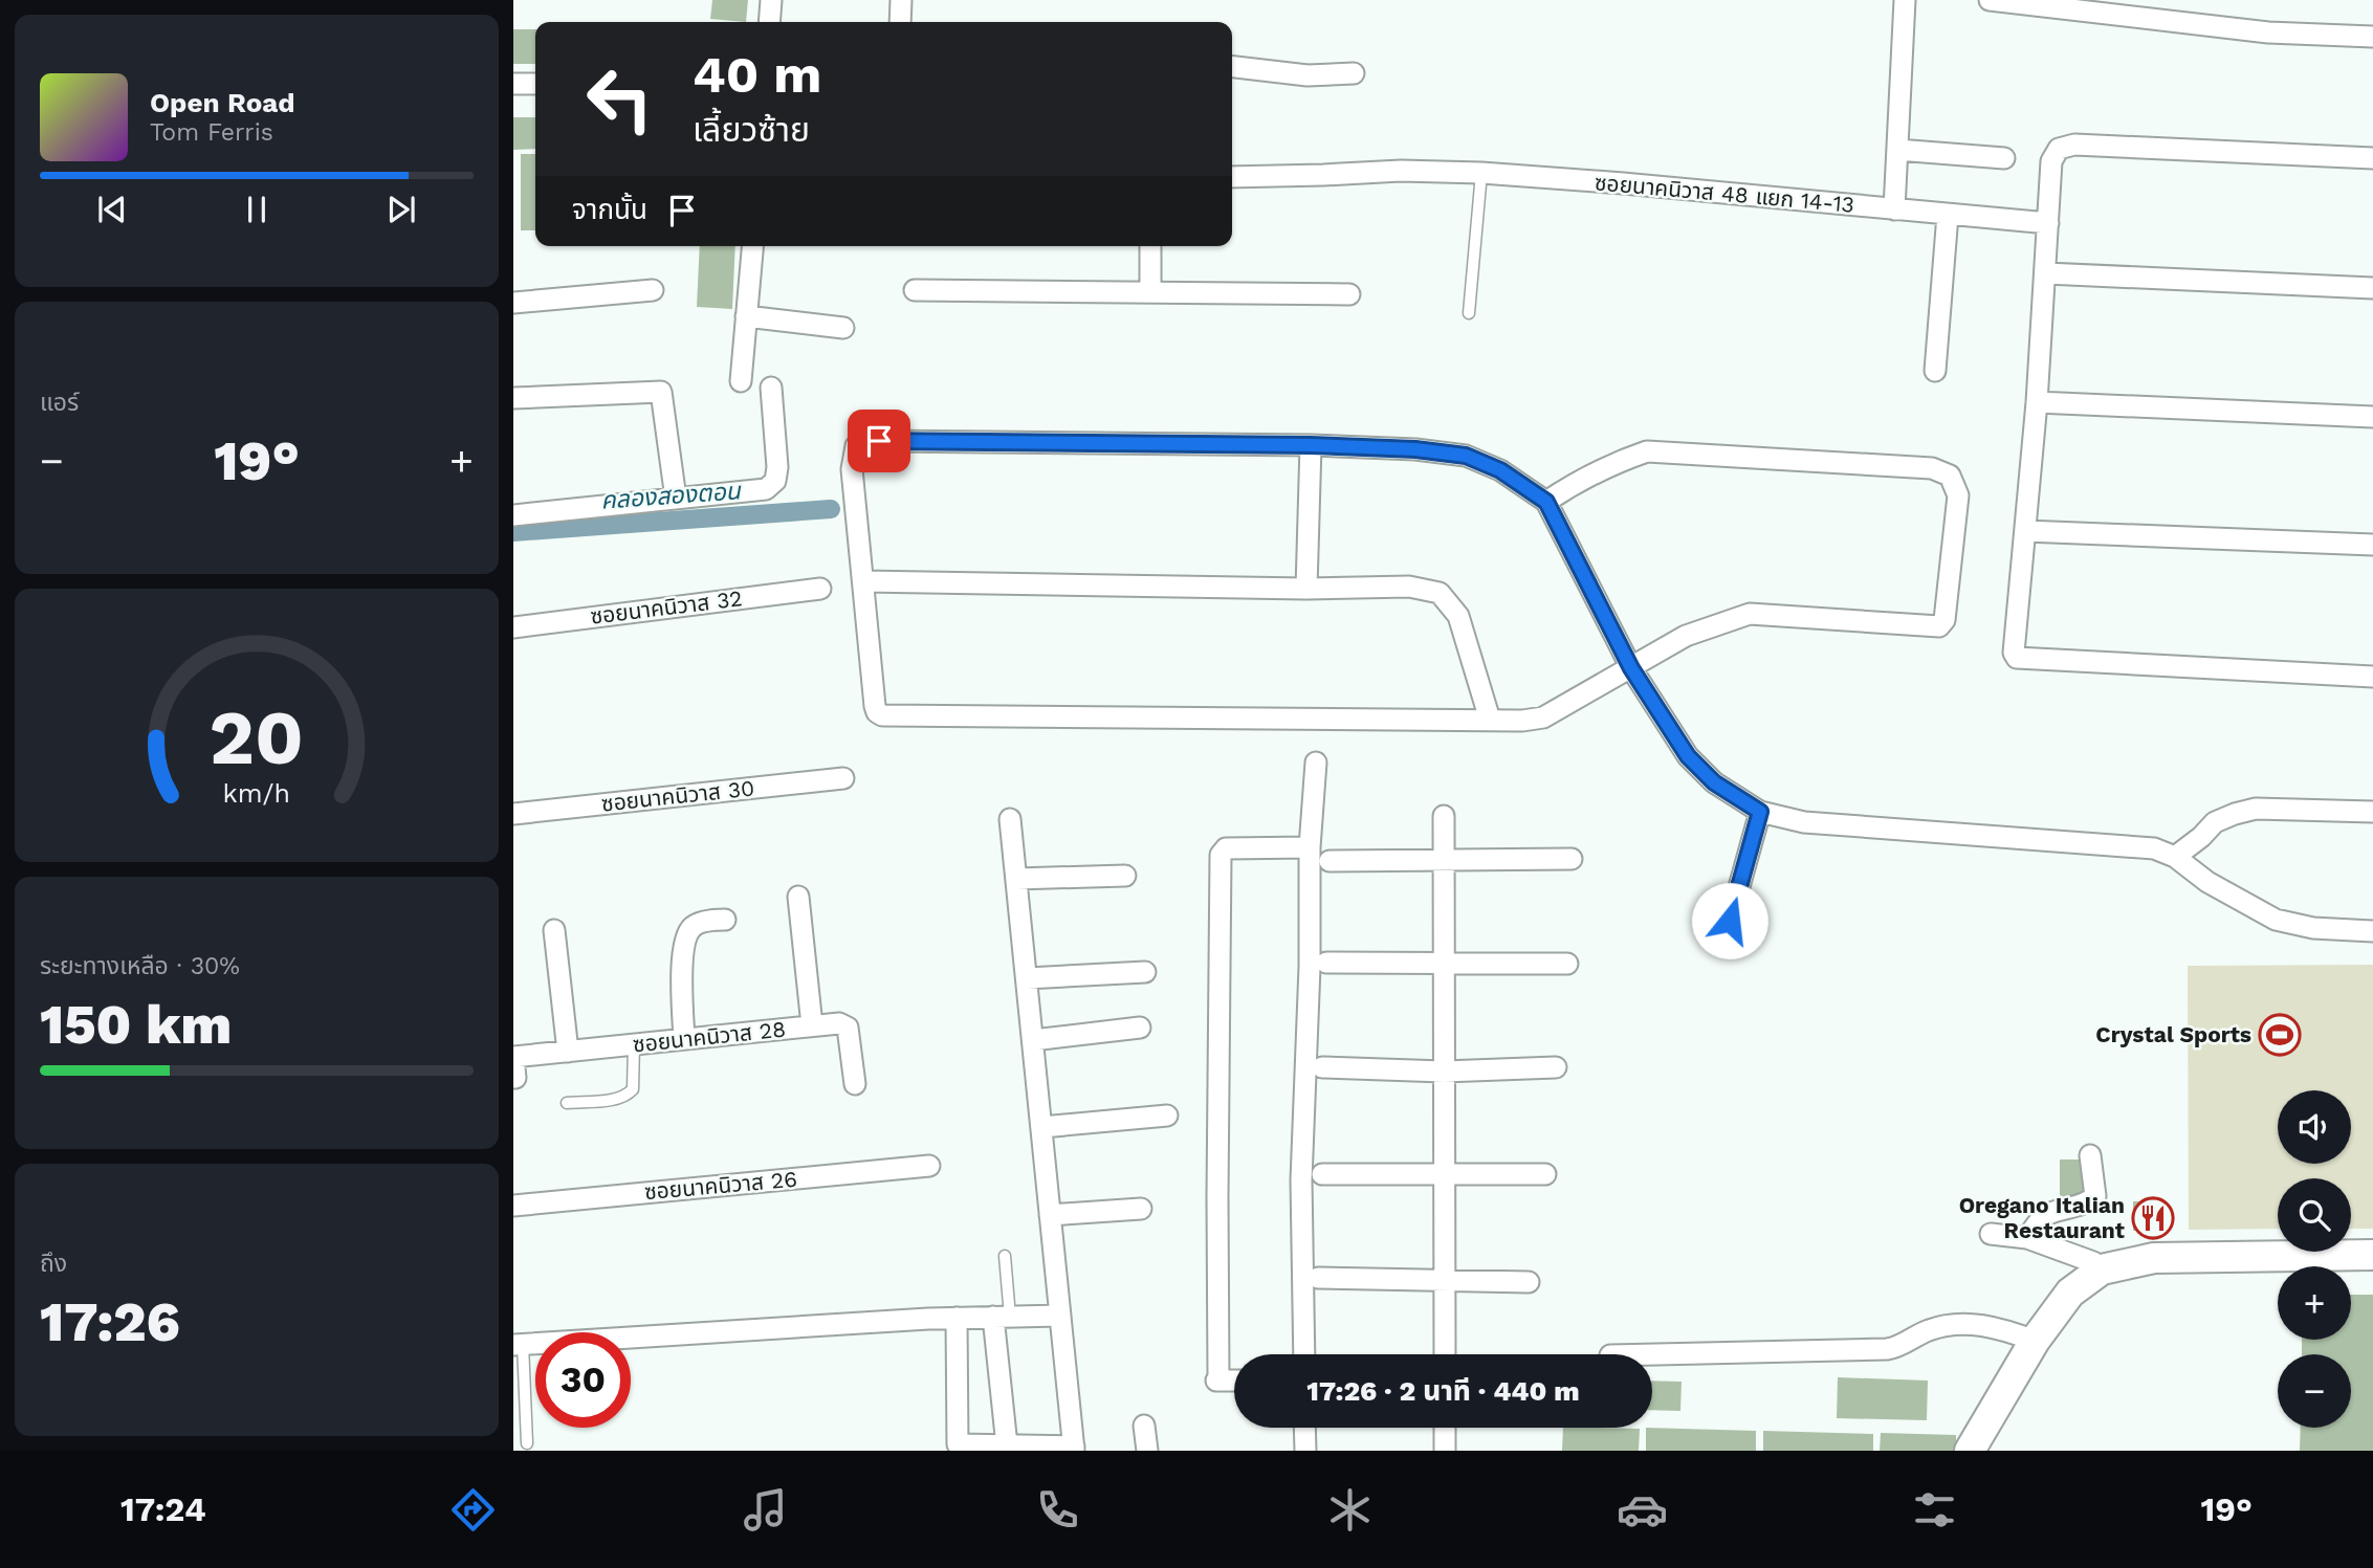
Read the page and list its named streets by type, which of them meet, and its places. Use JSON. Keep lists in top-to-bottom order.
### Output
{
  "streets": {
    "street": [
      "ซอยนาคนิวาส 48 แยก 14-13",
      "ซอยนาคนิวาส 32",
      "ซอยนาคนิวาส 30",
      "ซอยนาคนิวาส 28",
      "ซอยนาคนิวาส 26"
    ]
  },
  "water": ["คลองสองตอน"],
  "places": {
    "sports": ["Crystal Sports"],
    "restaurant": ["Oregano Italian Restaurant"]
  },
  "page": {
    "turn": ["40 m", "เลี้ยวซ้าย"],
    "song": ["Open Road", "Tom Ferris"],
    "then": "จากนั้น",
    "tile": [
      "แอร์",
      ["ระยะทางเหลือ · 30%", "150 km"],
      ["ถึง", "17:26"]
    ],
    "heat": ["−", "19°", "+"],
    "map_buttons": ["+", "−"],
    "limit": "30",
    "trip": "17:26 · 2 นาที · 440 m",
    "tabs": ["17:24", "19°"],
    "gauge": ["20", "km/h"]
  }
}
